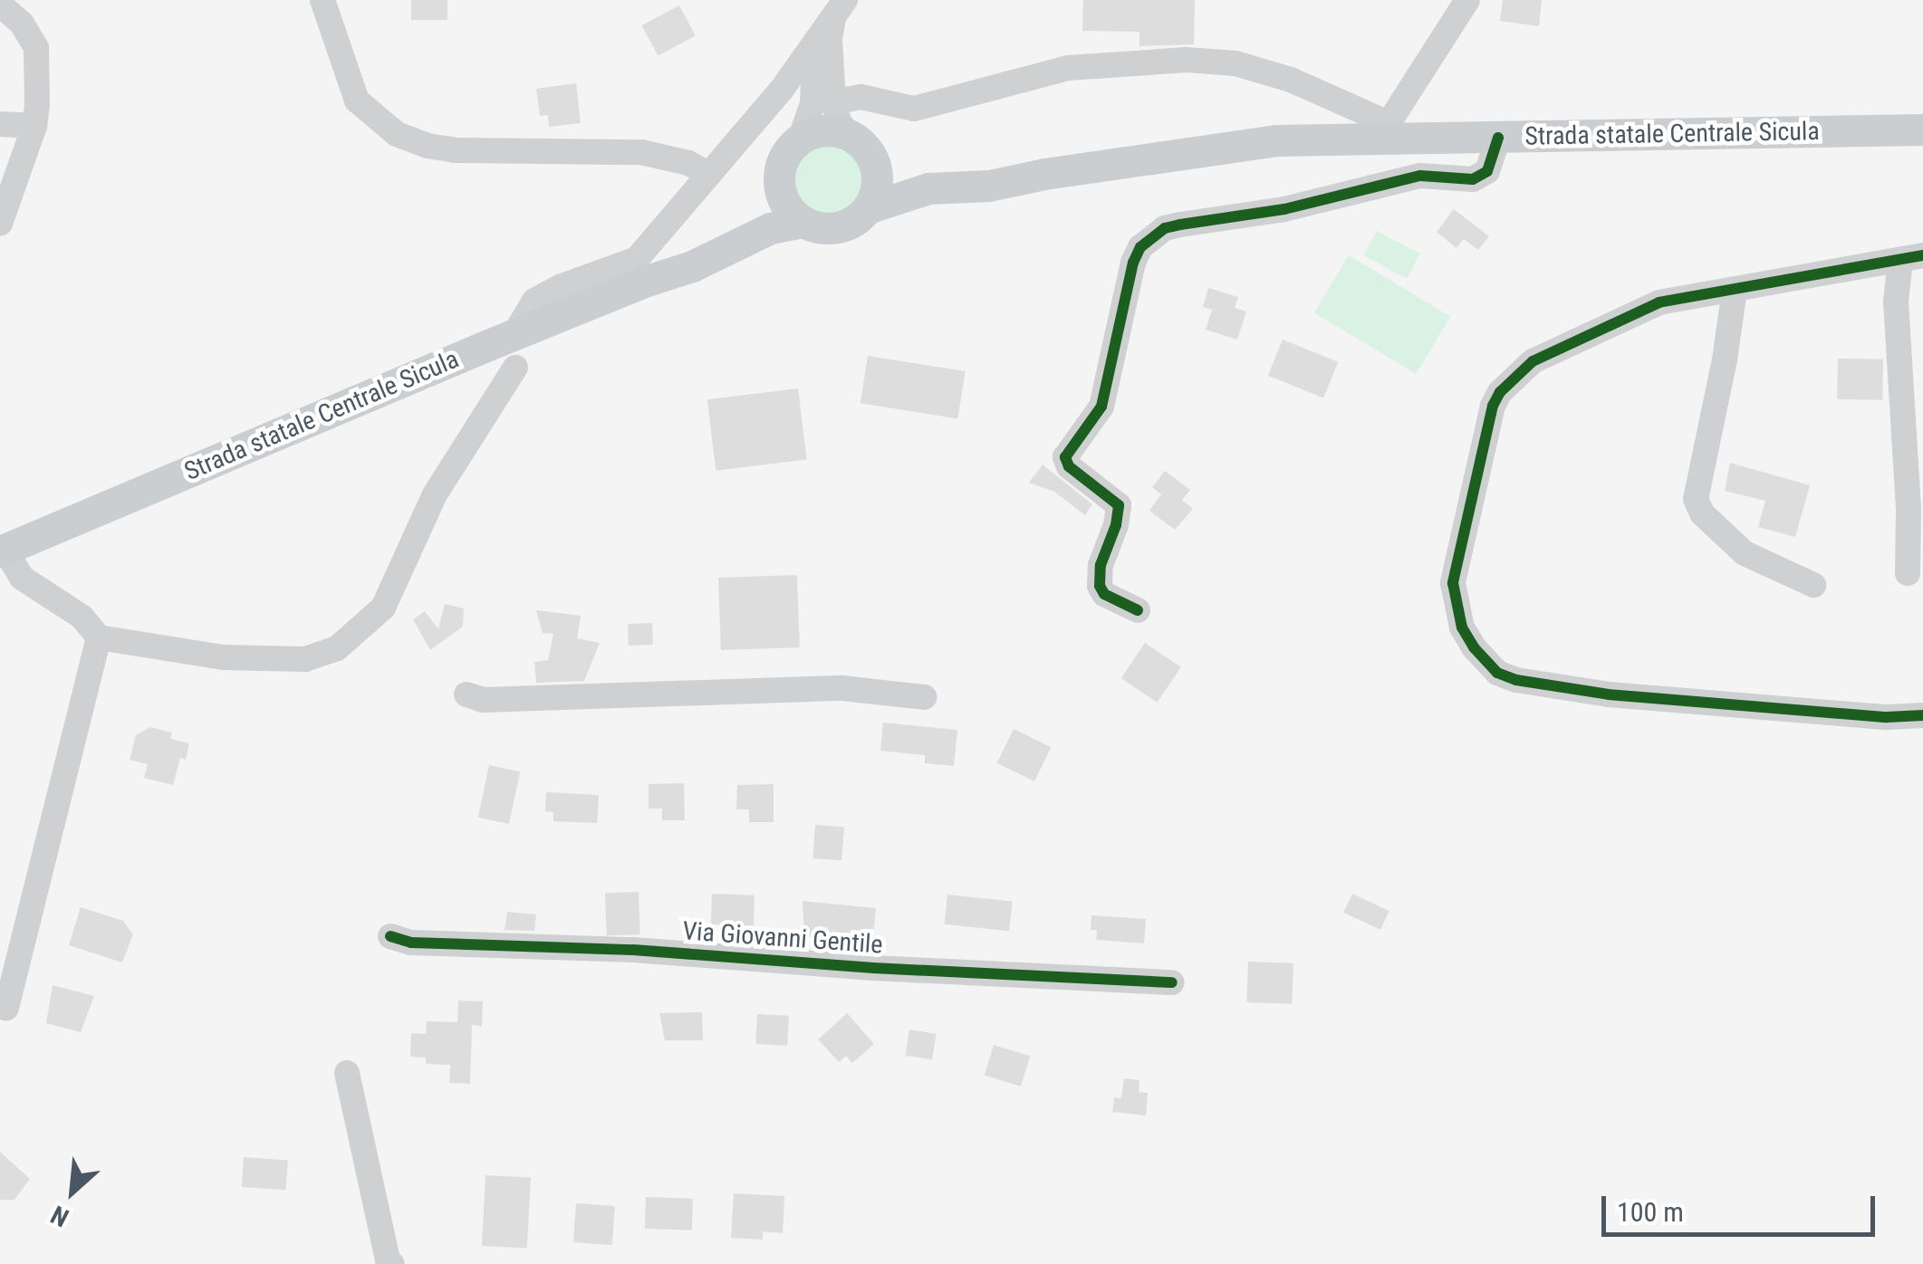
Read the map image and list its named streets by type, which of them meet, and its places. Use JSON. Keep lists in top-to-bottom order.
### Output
{
  "streets": {
    "main road": ["Strada statale Centrale Sicula"],
    "street": ["Via Giovanni Gentile"]
  },
  "scale_bar": "100 m",
  "north": "bottom left"
}
